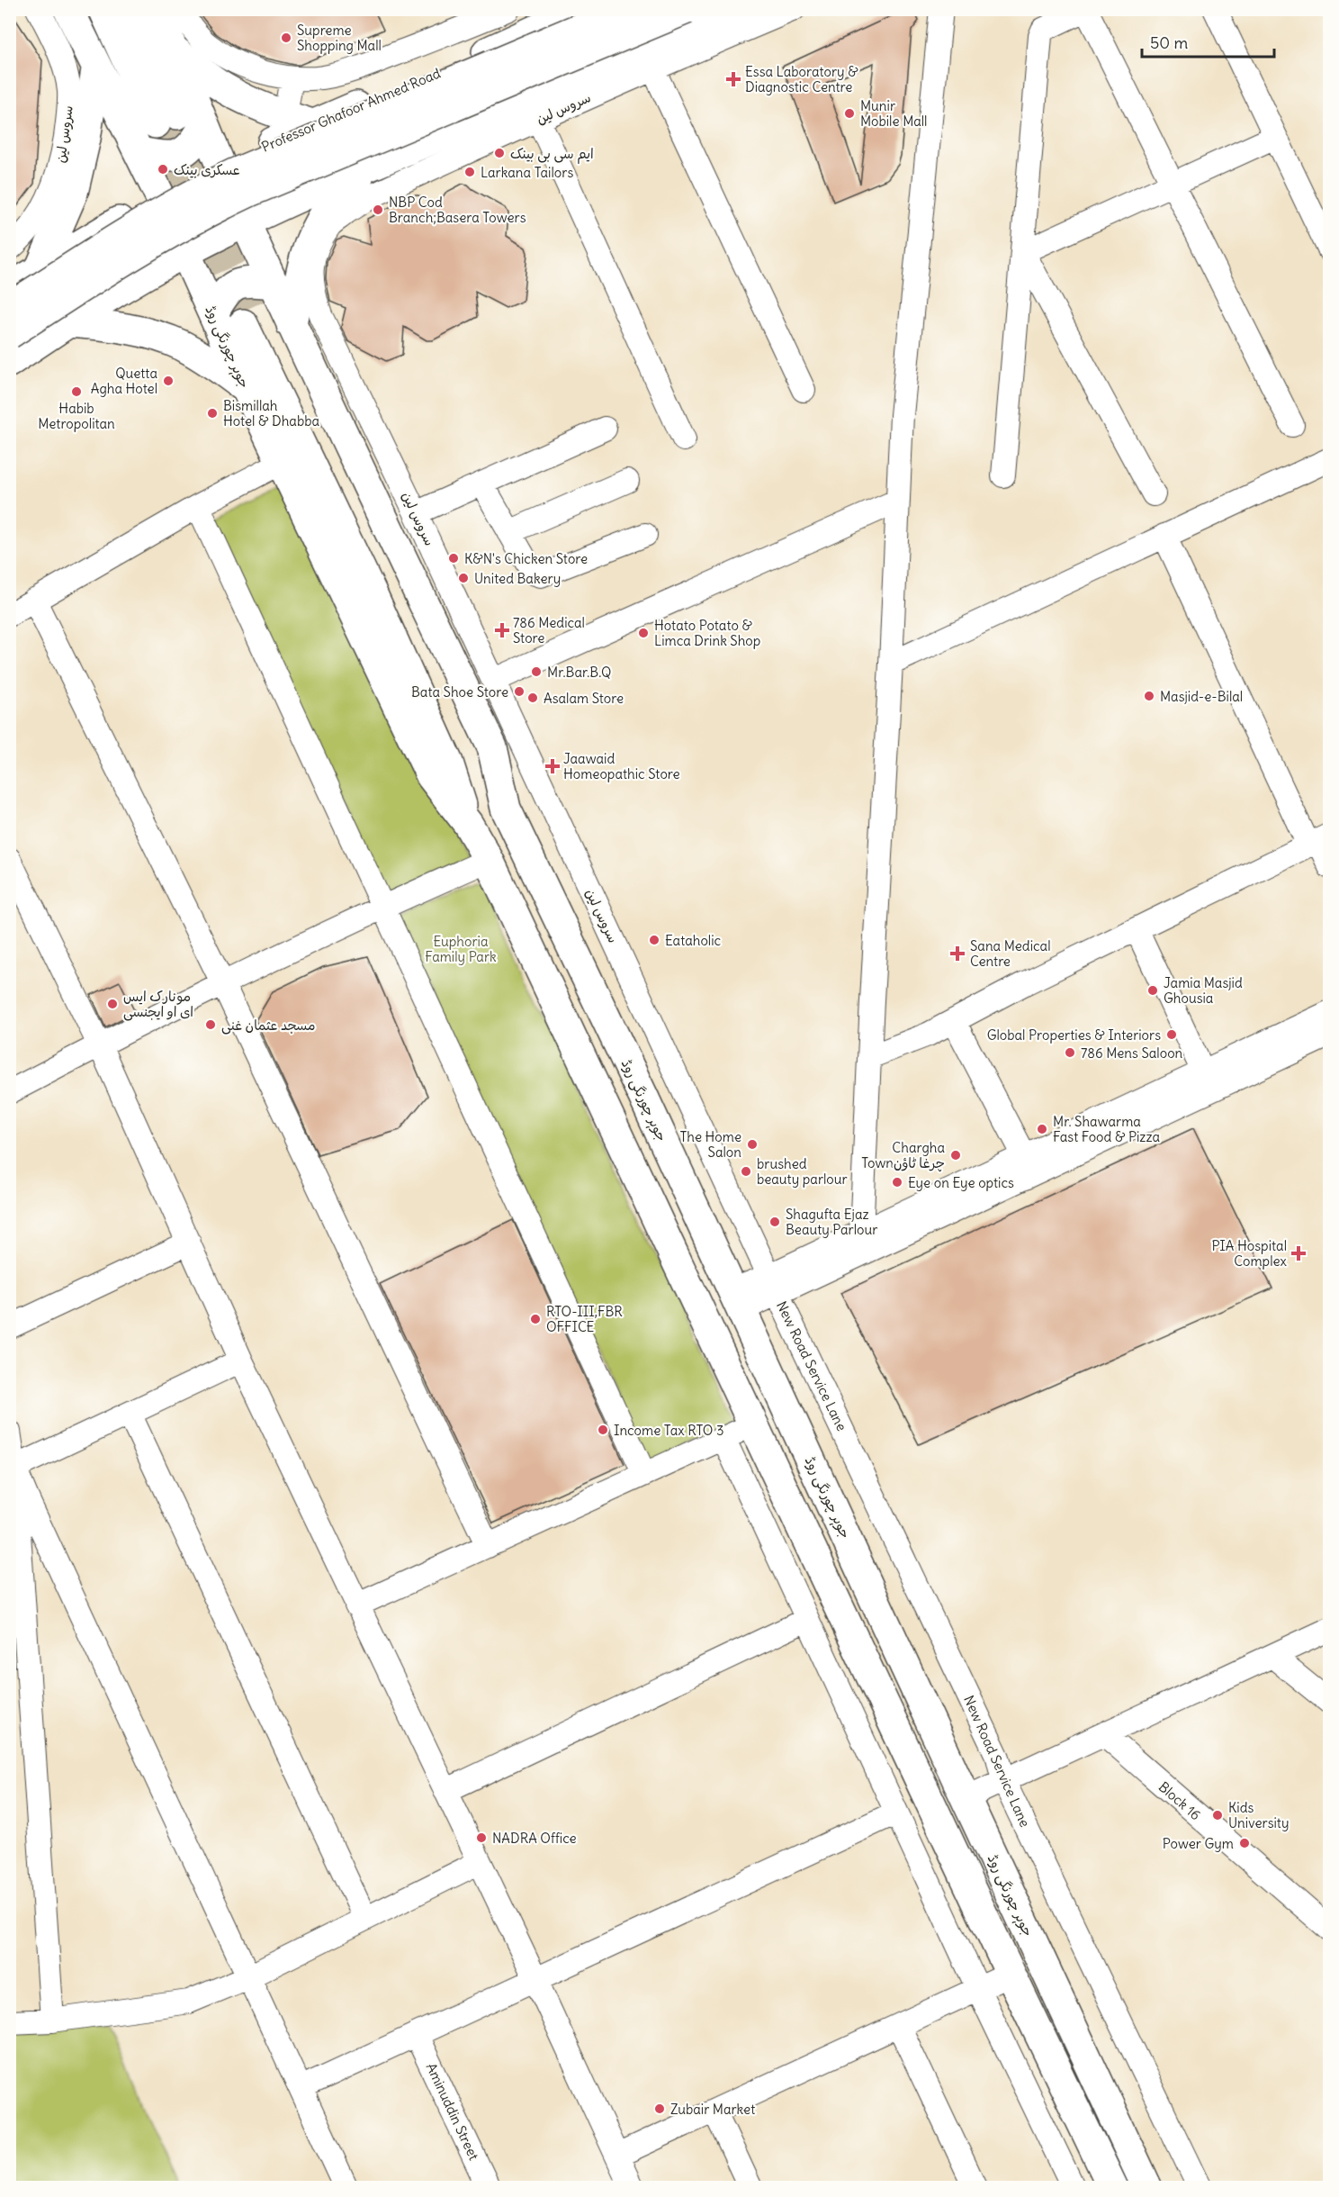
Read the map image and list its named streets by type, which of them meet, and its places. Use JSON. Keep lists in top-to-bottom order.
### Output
{
  "streets": {
    "main road": ["Professor Ghafoor Ahmed Road", "جوہر چورنگی روڈ"],
    "street": [
      "سروس لین",
      "New Road Service Lane",
      "Block 16",
      "Aminuddin Street"
    ]
  },
  "crossings": [
    ["سروس لین", "جوہر چورنگی روڈ"],
    ["سروس لین", "New Road Service Lane"],
    ["Professor Ghafoor Ahmed Road", "جوہر چورنگی روڈ"]
  ],
  "parks": ["Euphoria Family Park"],
  "places": {
    "other": [
      "Supreme Shopping Mall",
      "Munir Mobile Mall",
      "ایم سی بی بینک",
      "عسکری بینک",
      "Larkana Tailors",
      "NBP Cod Branch;Basera Towers",
      "Quetta Agha Hotel",
      "Habib Metropolitan",
      "Bismillah Hotel & Dhabba",
      "K&N's Chicken Store",
      "United Bakery",
      "Hotato Potato & Limca Drink Shop",
      "Mr.Bar.B.Q",
      "Bata Shoe Store",
      "Masjid-e-Bilal",
      "Asalam Store",
      "Eataholic",
      "Jamia Masjid Ghousia",
      "مونارک ایس ای او ایجنسی",
      "مسجد عثمان غنی",
      "Global Properties & Interiors",
      "786 Mens Saloon",
      "Mr. Shawarma Fast Food & Pizza",
      "The Home Salon",
      "Chargha Townچرغا ٹاؤن",
      "brushed beauty parlour",
      "Eye on Eye optics",
      "Shagufta Ejaz Beauty Parlour",
      "RTO-III,FBR OFFICE",
      "Income Tax RTO 3",
      "Kids University",
      "NADRA Office",
      "Power Gym",
      "Zubair Market"
    ],
    "health": [
      "Essa Laboratory & Diagnostic Centre",
      "786 Medical Store",
      "Jaawaid Homeopathic Store",
      "Sana Medical Centre",
      "PIA Hospital Complex"
    ]
  },
  "scale_bar": "50 m"
}
